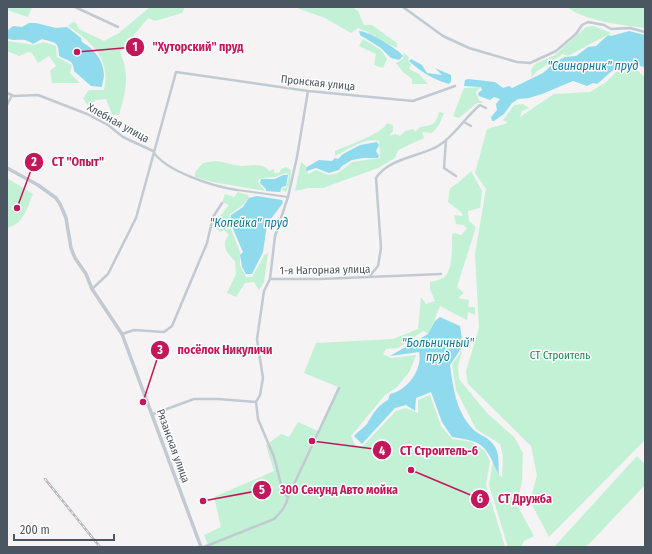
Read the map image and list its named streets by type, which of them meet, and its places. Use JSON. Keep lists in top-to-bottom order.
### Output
{
  "streets": {
    "street": [
      "Пронская улица",
      "Хлебная улица",
      "1-я Нагорная улица",
      "Рязанская улица"
    ]
  },
  "crossings": [
    ["Пронская улица", "Хлебная улица"],
    ["Пронская улица", "1-я Нагорная улица"]
  ],
  "water": ["\"Свинарник\" пруд", "\"Копейка\" пруд", "\"Больничный\" пруд"],
  "parks": ["СТ Строитель"],
  "places": [
    "\"Хуторский\" пруд",
    "СТ \"Опыт\"",
    "посёлок Никуличи",
    "СТ Строитель-6",
    "СТ Дружба",
    "300 Секунд Авто мойка"
  ],
  "scale_bar": "200 m"
}
